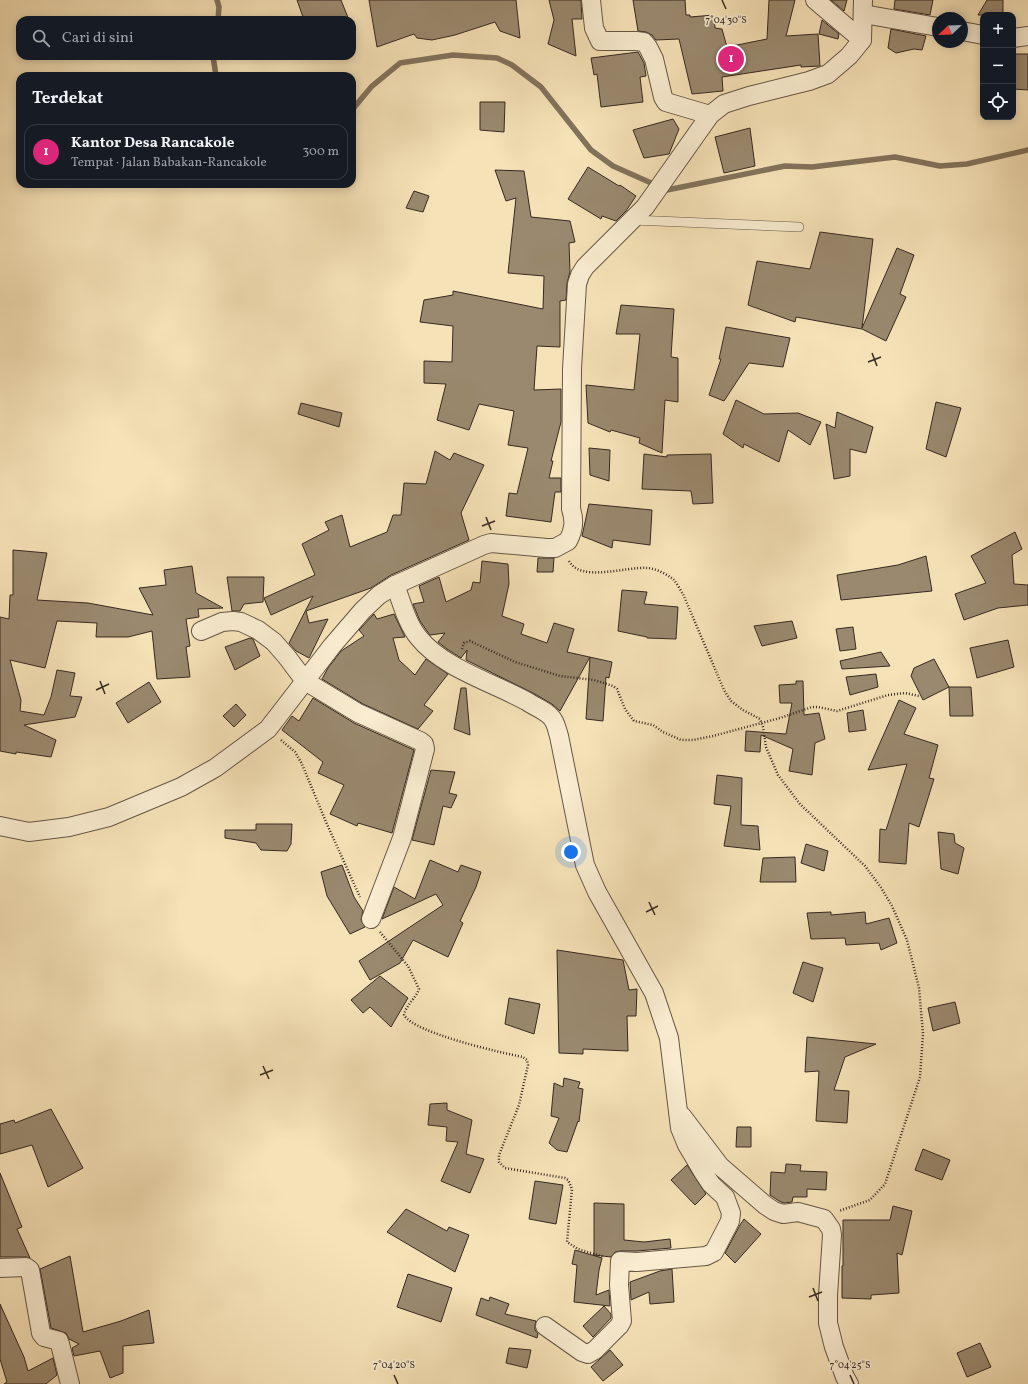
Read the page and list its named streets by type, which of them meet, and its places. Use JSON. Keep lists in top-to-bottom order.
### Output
{
  "north": "bottom left",
  "page": {
    "map_buttons": ["+", "−"],
    "search": "Cari di sini",
    "pins": "1",
    "heading": "Terdekat",
    "list": [
      {
        "mark": "1",
        "name": "Kantor Desa Rancakole",
        "note": "Tempat · Jalan Babakan-Rancakole",
        "value": "300 m"
      }
    ]
  },
  "coordinates": ["7°04'30\"S", "7°04'20\"S", "7°04'25\"S"]
}
